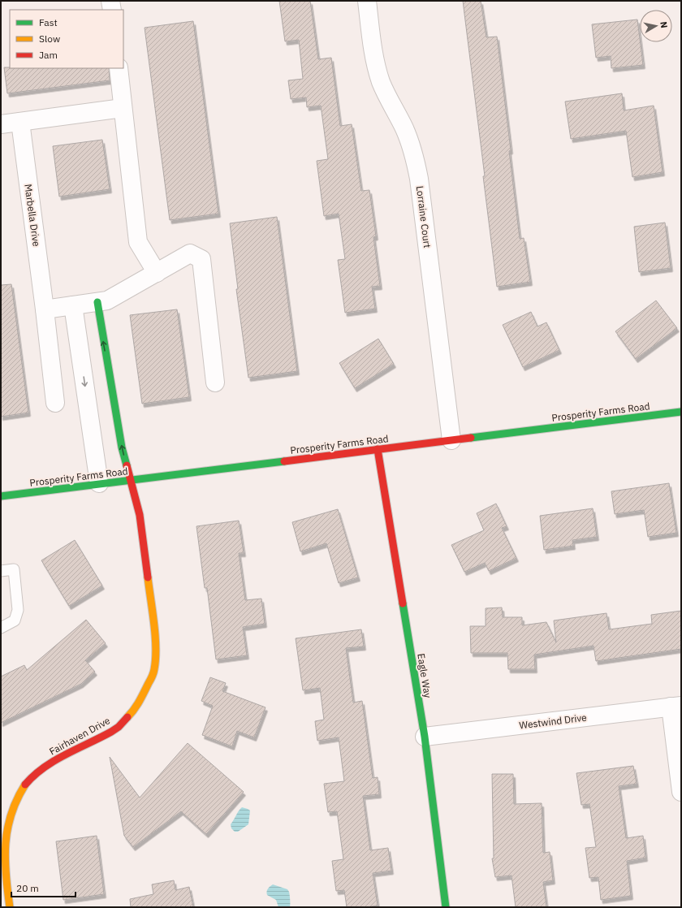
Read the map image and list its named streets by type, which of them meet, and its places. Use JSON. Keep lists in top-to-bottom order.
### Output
{
  "streets": {
    "street": [
      "Marbella Drive",
      "Lorraine Court",
      "Prosperity Farms Road",
      "Eagle Way",
      "Westwind Drive",
      "Fairhaven Drive"
    ]
  },
  "crossings": [
    ["Lorraine Court", "Prosperity Farms Road"],
    ["Prosperity Farms Road", "Eagle Way"],
    ["Prosperity Farms Road", "Fairhaven Drive"],
    ["Eagle Way", "Westwind Drive"]
  ],
  "legend": ["Fast", "Slow", "Jam"],
  "scale_bar": "20 m",
  "north": "right"
}
